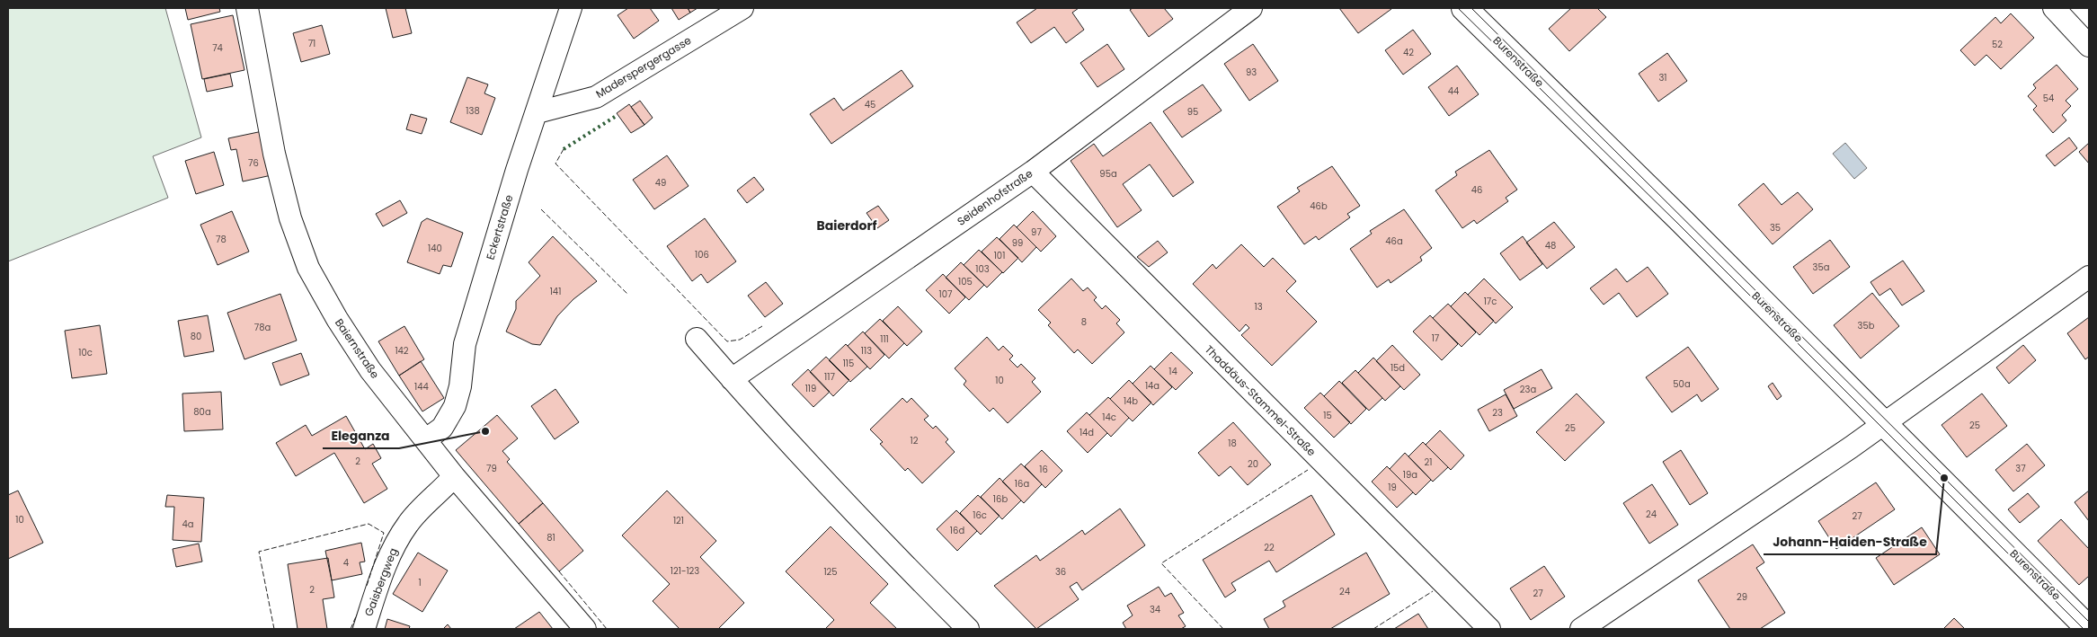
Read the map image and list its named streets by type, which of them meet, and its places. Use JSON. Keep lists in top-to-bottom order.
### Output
{
  "streets": {
    "street": [
      "Burenstraße",
      "Maderspergergasse",
      "Seidenhofstraße",
      "Eckertstraße",
      "Baiernstraße",
      "Thaddäus-Stammel-Straße",
      "Gaisbergweg"
    ]
  },
  "crossings": [
    ["Maderspergergasse", "Eckertstraße"],
    ["Seidenhofstraße", "Thaddäus-Stammel-Straße"],
    ["Eckertstraße", "Baiernstraße"],
    ["Baiernstraße", "Gaisbergweg"]
  ],
  "districts": ["Baierdorf"],
  "places": ["Eleganza", "Johann-Haiden-Straße"],
  "house_numbers": [
    "71",
    "52",
    "74",
    "42",
    "93",
    "31",
    "44",
    "54",
    "45",
    "138",
    "95",
    "76",
    "95a",
    "49",
    "46",
    "46b",
    "35",
    "97",
    "78",
    "46a",
    "99",
    "48",
    "140",
    "106",
    "101",
    "35a",
    "103",
    "105",
    "141",
    "107",
    "17c",
    "13",
    "8",
    "35b",
    "78a",
    "80",
    "17",
    "111",
    "142",
    "113",
    "10c",
    "115",
    "15d",
    "14",
    "117",
    "10",
    "50a",
    "14a",
    "144",
    "119",
    "23a",
    "14b",
    "80a",
    "23",
    "15",
    "14c",
    "25",
    "25",
    "14d",
    "12",
    "18",
    "2",
    "21",
    "20",
    "79",
    "37",
    "16",
    "19a",
    "16a",
    "19",
    "16b",
    "24",
    "16c",
    "27",
    "10",
    "121",
    "4a",
    "16d",
    "81",
    "22",
    "4",
    "121-123",
    "125",
    "36",
    "1",
    "2",
    "24",
    "27",
    "29",
    "34"
  ]
}
